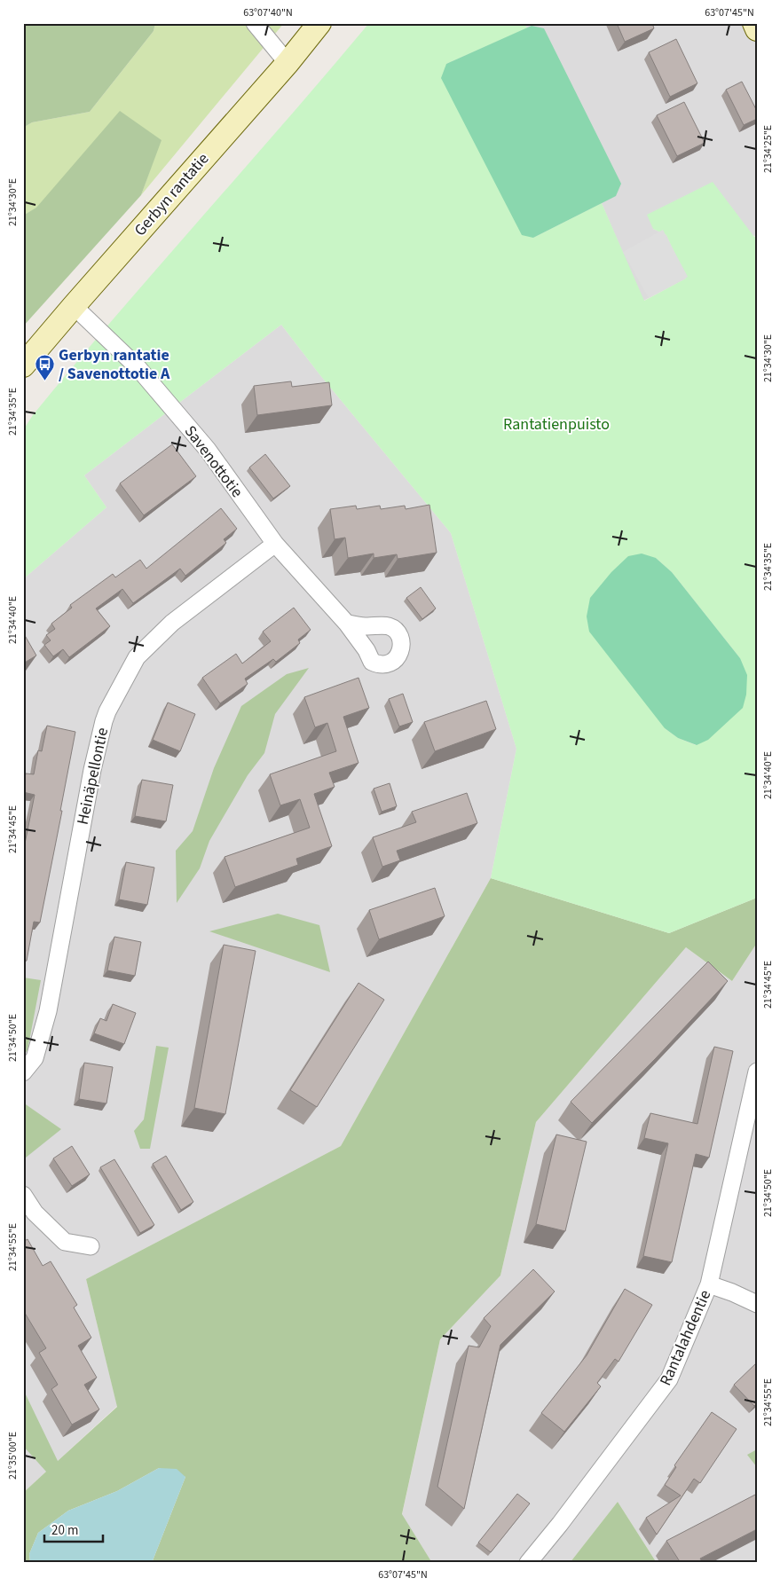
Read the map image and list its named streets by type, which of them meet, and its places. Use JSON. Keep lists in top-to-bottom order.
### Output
{
  "streets": {
    "main road": ["Gerbyn rantatie"],
    "street": ["Savenottotie", "Heinäpellontie", "Rantalahdentie"]
  },
  "crossings": [
    ["Gerbyn rantatie", "Savenottotie"],
    ["Savenottotie", "Heinäpellontie"]
  ],
  "parks": ["Rantatienpuisto"],
  "places": {
    "bus stop": ["Gerbyn rantatie / Savenottotie A"]
  },
  "scale_bar": "20 m",
  "coordinates": [
    "63°07'40\"N",
    "63°07'45\"N",
    "21°34'25\"E",
    "21°34'30\"E",
    "21°34'35\"E",
    "21°34'40\"E",
    "21°34'45\"E",
    "21°34'50\"E",
    "21°34'55\"E",
    "21°35'00\"E"
  ]
}
